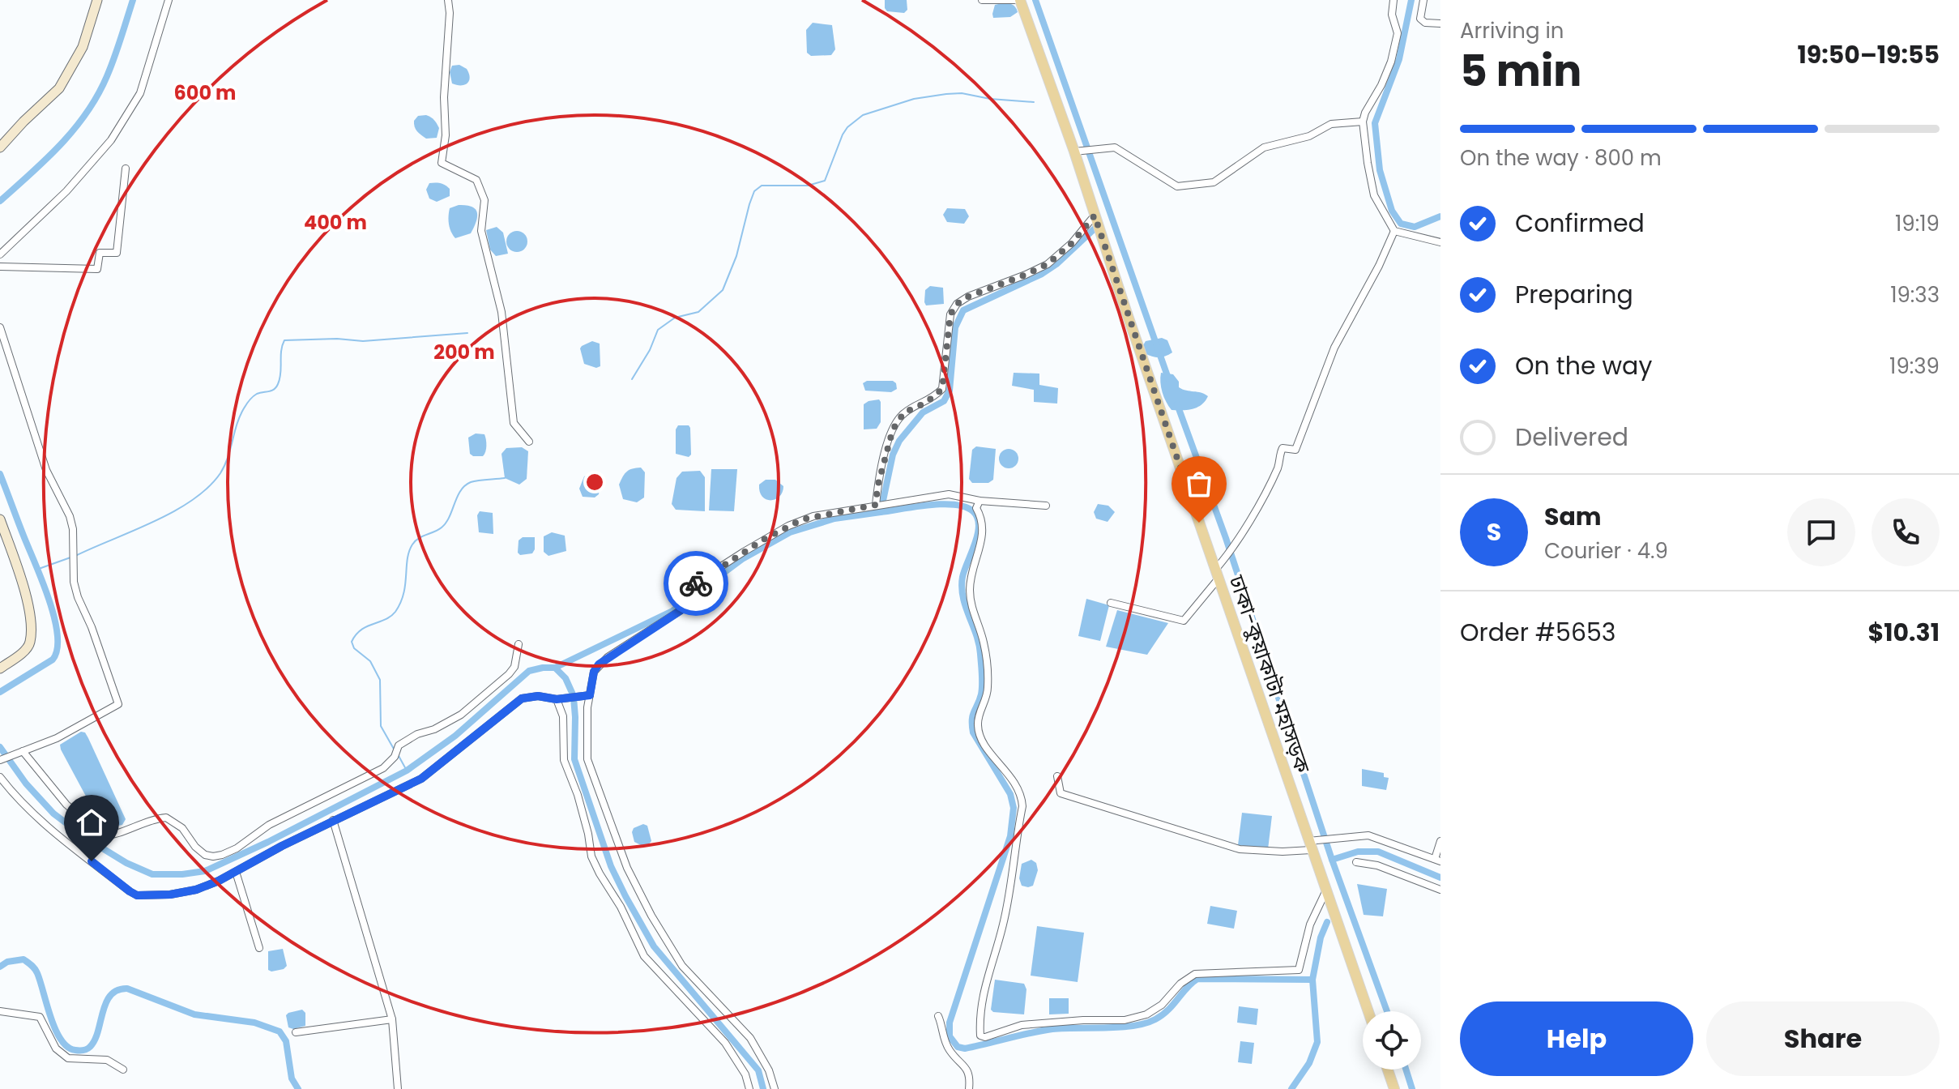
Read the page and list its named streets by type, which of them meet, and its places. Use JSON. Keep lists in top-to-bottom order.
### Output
{
  "streets": {
    "main road": ["ঢাকা-কুয়াকাটা মহাসড়ক"]
  },
  "page": {
    "heading": ["5 min", "Arriving in", "19:50–19:55"],
    "panel": [
      "Sam",
      "Courier · 4.9",
      "Order #5653",
      "$10.31"
    ],
    "bar": "On the way · 800 m",
    "list": [
      ["Confirmed", "19:19"],
      ["Preparing", "19:33"],
      ["On the way", "19:39"],
      "Delivered"
    ],
    "round": "S",
    "buttons": ["Help", "Share"]
  },
  "rings": ["600 m", "400 m", "200 m"]
}
